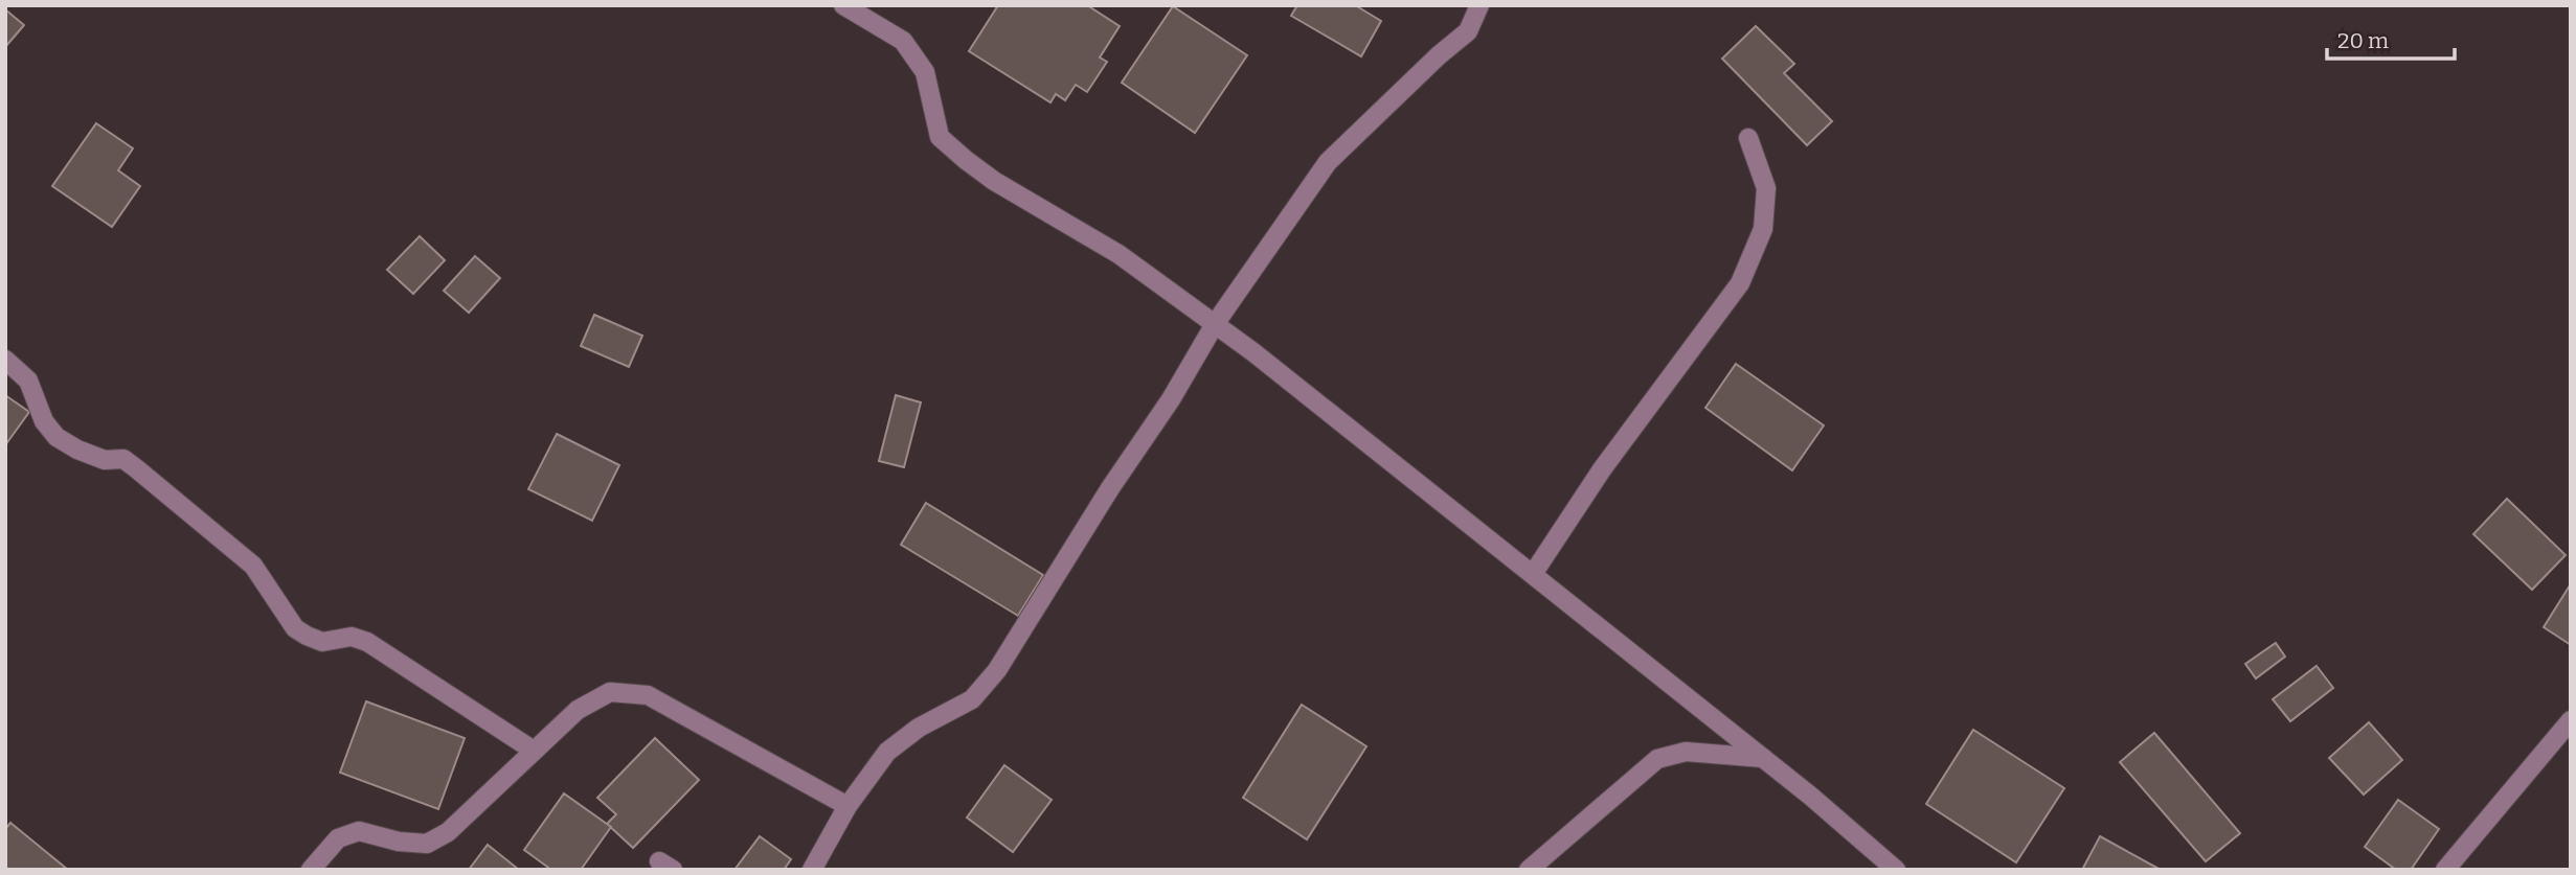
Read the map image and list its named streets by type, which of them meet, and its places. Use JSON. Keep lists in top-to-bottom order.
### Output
{
  "scale_bar": "20 m"
}
